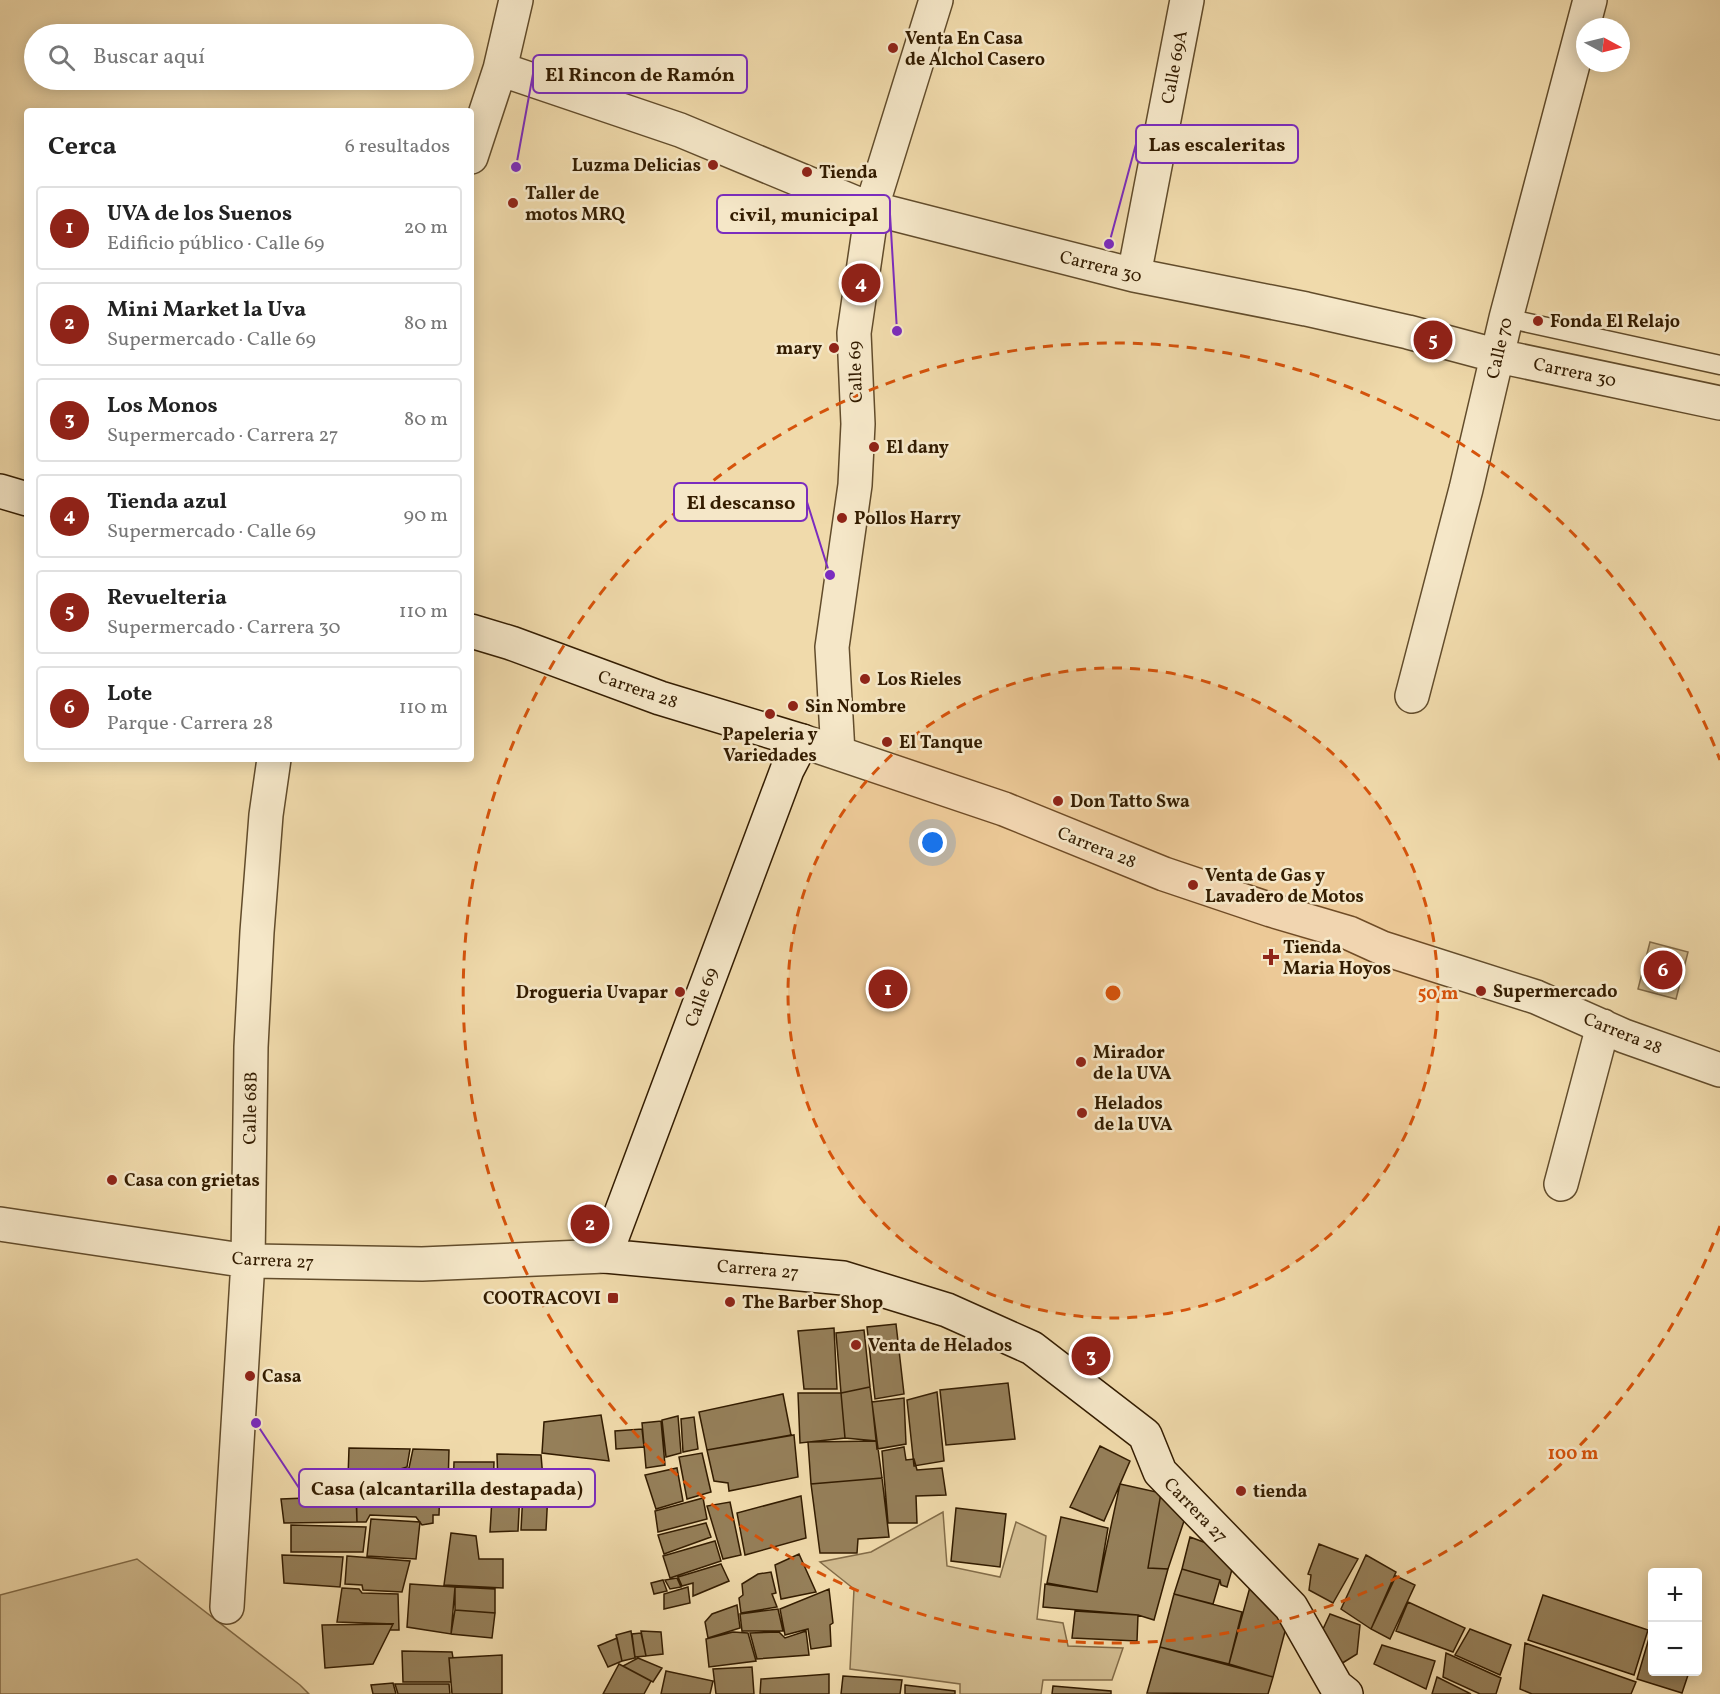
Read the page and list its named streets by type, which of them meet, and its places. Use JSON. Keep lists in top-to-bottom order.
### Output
{
  "streets": {
    "street": [
      "Calle 69A",
      "Carrera 30",
      "Calle 70",
      "Calle 69",
      "Carrera 28",
      "Calle 68B",
      "Carrera 27"
    ]
  },
  "crossings": [
    ["Calle 69A", "Carrera 30"],
    ["Carrera 30", "Calle 70"],
    ["Carrera 30", "Calle 69"],
    ["Calle 69", "Carrera 28"],
    ["Calle 69", "Carrera 27"],
    ["Calle 68B", "Carrera 27"]
  ],
  "places": {
    "other": [
      "Venta En Casa de Alchol Casero",
      "Luzma Delicias",
      "El Rincon de Ramón",
      "Tienda",
      "Taller de motos MRQ",
      "Las escaleritas",
      "Fonda El Relajo",
      "civil, municipal",
      "mary",
      "El dany",
      "Pollos Harry",
      "El descanso",
      "Los Rieles",
      "Sin Nombre",
      "Papeleria y Variedades",
      "El Tanque",
      "Don Tatto Swa",
      "Venta de Gas y Lavadero de Motos",
      "Supermercado",
      "Drogueria Uvapar",
      "Mirador de la UVA",
      "Helados de la UVA",
      "Casa con grietas",
      "The Barber Shop",
      "Venta de Helados",
      "Casa",
      "Casa (alcantarilla destapada)",
      "tienda"
    ],
    "health": ["Tienda Maria Hoyos"],
    "transit": ["COOTRACOVI"]
  },
  "north": "right",
  "page": {
    "search": "Buscar aquí",
    "heading": ["Cerca", "6 resultados"],
    "list": [
      {
        "mark": "1",
        "name": "UVA de los Suenos",
        "note": "Edificio público · Calle 69",
        "value": "20 m"
      },
      {
        "mark": "2",
        "name": "Mini Market la Uva",
        "note": "Supermercado · Calle 69",
        "value": "80 m"
      },
      {
        "mark": "3",
        "name": "Los Monos",
        "note": "Supermercado · Carrera 27",
        "value": "80 m"
      },
      {
        "mark": "4",
        "name": "Tienda azul",
        "note": "Supermercado · Calle 69",
        "value": "90 m"
      },
      {
        "mark": "5",
        "name": "Revuelteria",
        "note": "Supermercado · Carrera 30",
        "value": "110 m"
      },
      {
        "mark": "6",
        "name": "Lote",
        "note": "Parque · Carrera 28",
        "value": "110 m"
      }
    ],
    "pins": [
      "4",
      "5",
      "6",
      "1",
      "2",
      "3"
    ],
    "map_buttons": ["+", "−"]
  },
  "rings": ["50 m", "100 m"]
}
